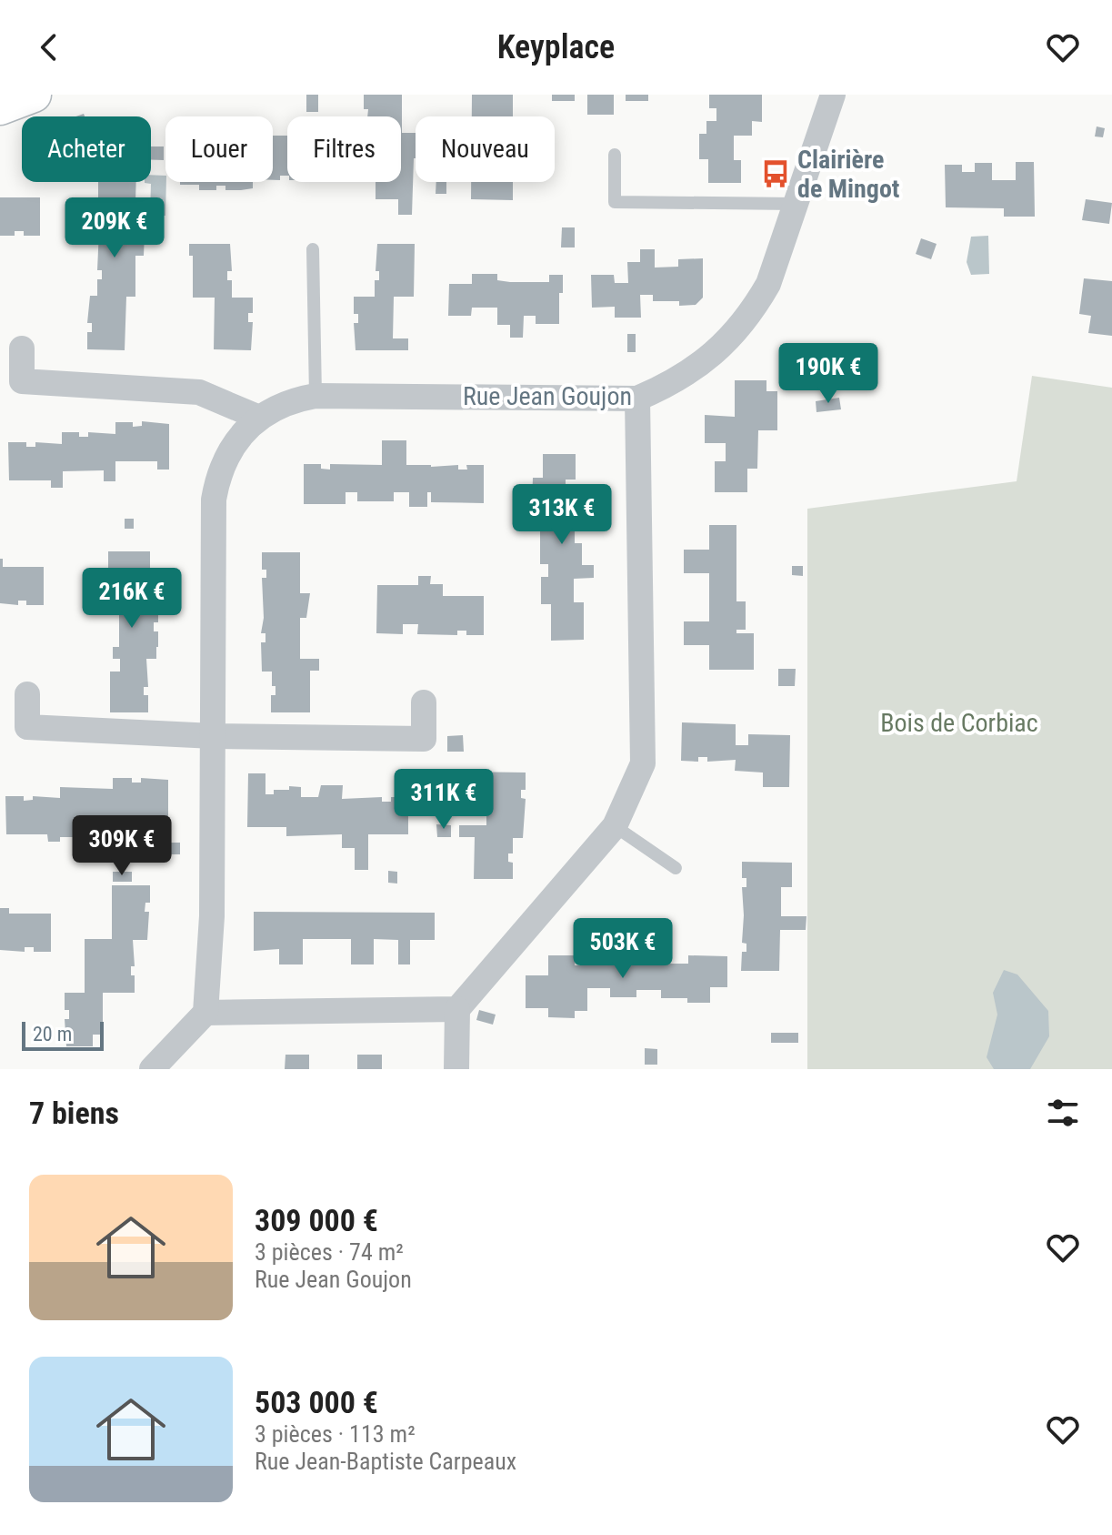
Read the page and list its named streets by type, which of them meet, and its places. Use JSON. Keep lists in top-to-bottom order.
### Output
{
  "streets": {
    "street": ["Rue Jean Goujon"]
  },
  "parks": ["Bois de Corbiac"],
  "places": {
    "bus stop": ["Clairière de Mingot"]
  },
  "scale_bar": "20 m",
  "page": {
    "header": "Keyplace",
    "chip": [
      "Acheter",
      "Louer",
      "Filtres",
      "Nouveau"
    ],
    "price": [
      "209K €",
      "190K €",
      "313K €",
      "216K €",
      "311K €",
      "309K €",
      "503K €"
    ],
    "scale": "20 m",
    "heading": "7 biens",
    "list": [
      {
        "name": "309 000 €",
        "note": "3 pièces · 74 m² · Rue Jean Goujon"
      },
      {
        "name": "503 000 €",
        "note": "3 pièces · 113 m² · Rue Jean-Baptiste Carpeaux"
      }
    ]
  }
}
